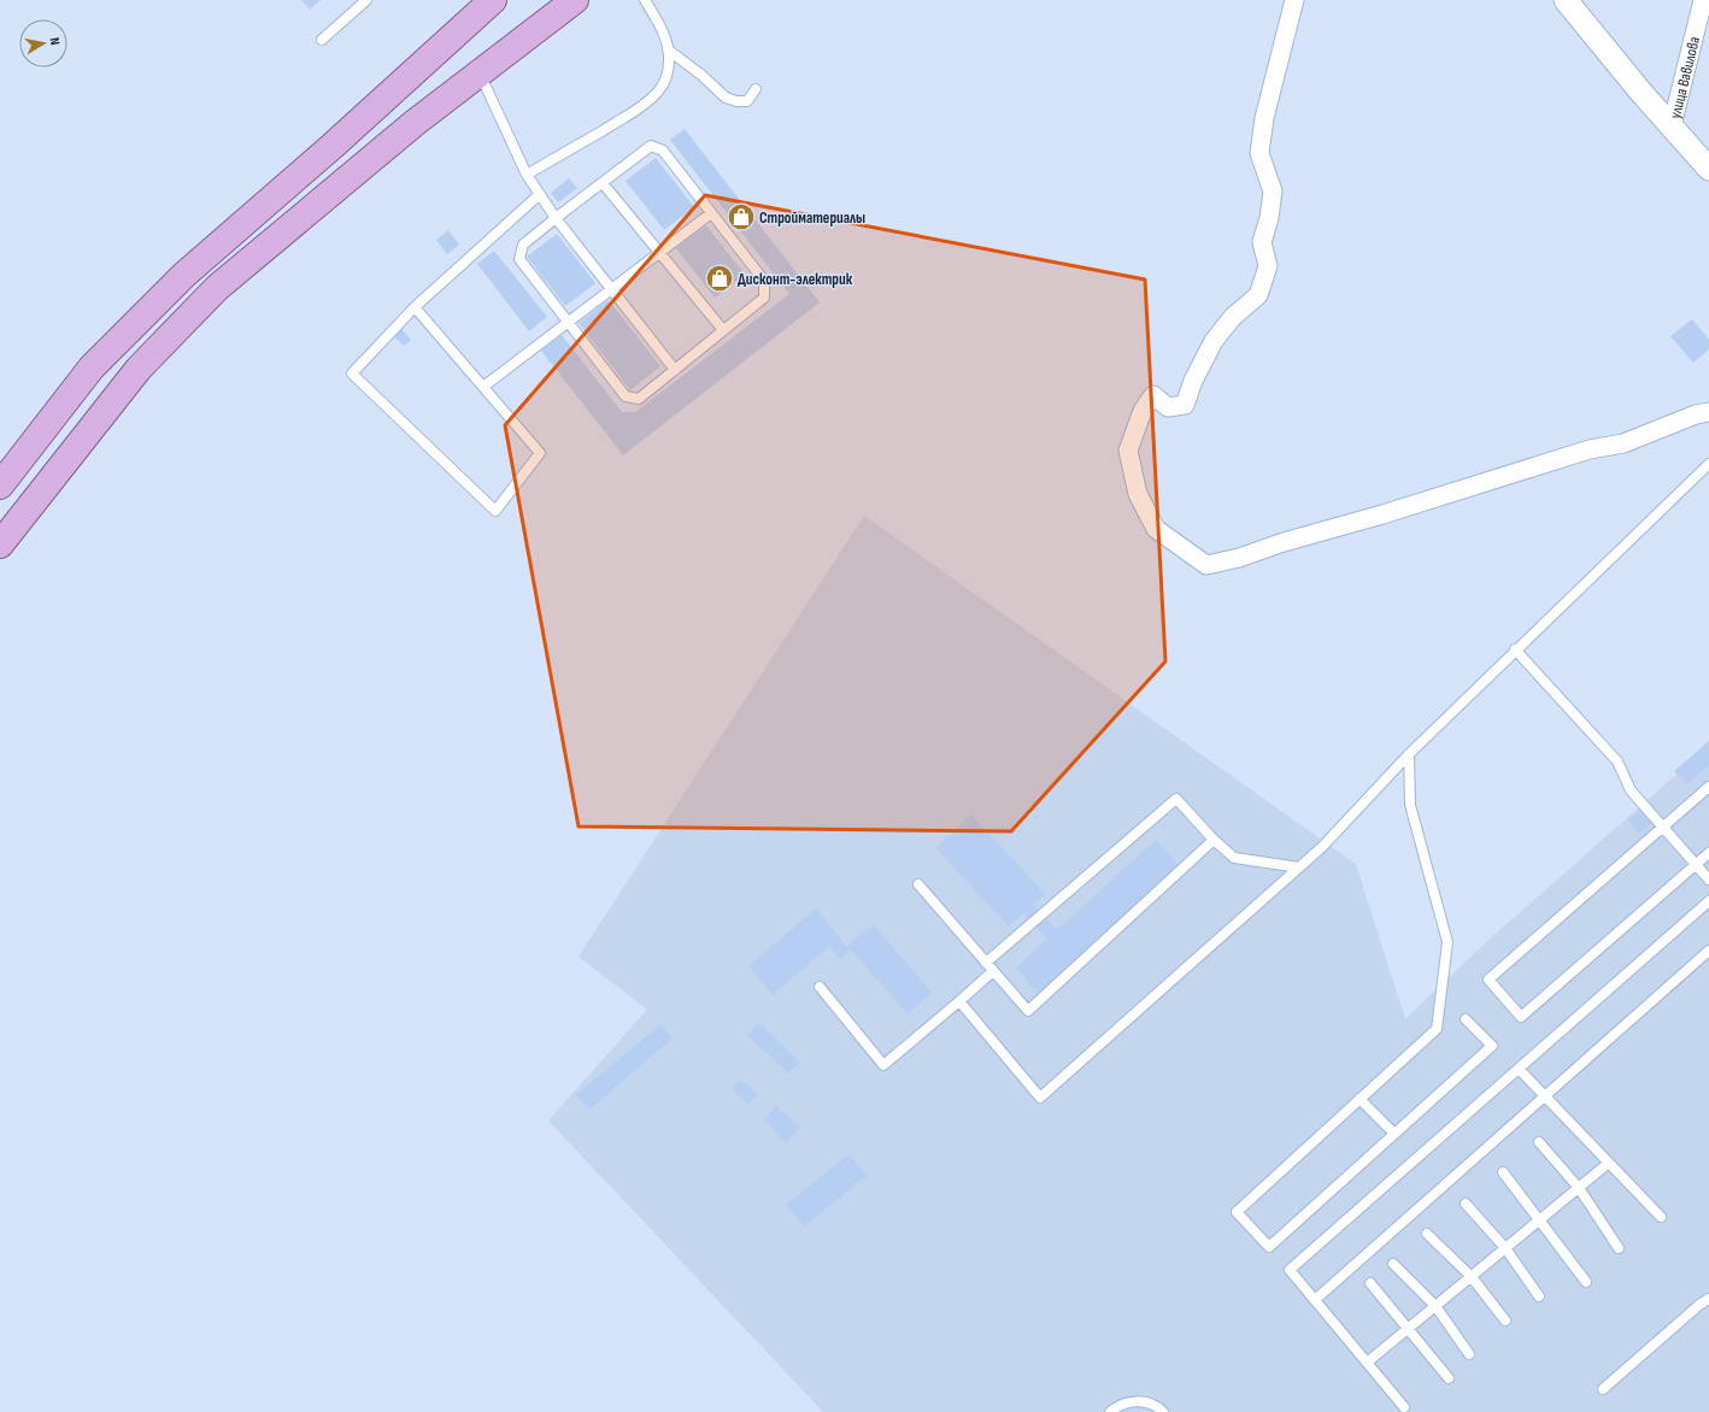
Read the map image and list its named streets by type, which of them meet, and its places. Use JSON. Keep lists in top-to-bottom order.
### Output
{
  "streets": {
    "street": ["улица Вавилова"]
  },
  "places": {
    "shop": ["Стройматериалы", "Дисконт-электрик"]
  },
  "north": "right"
}
